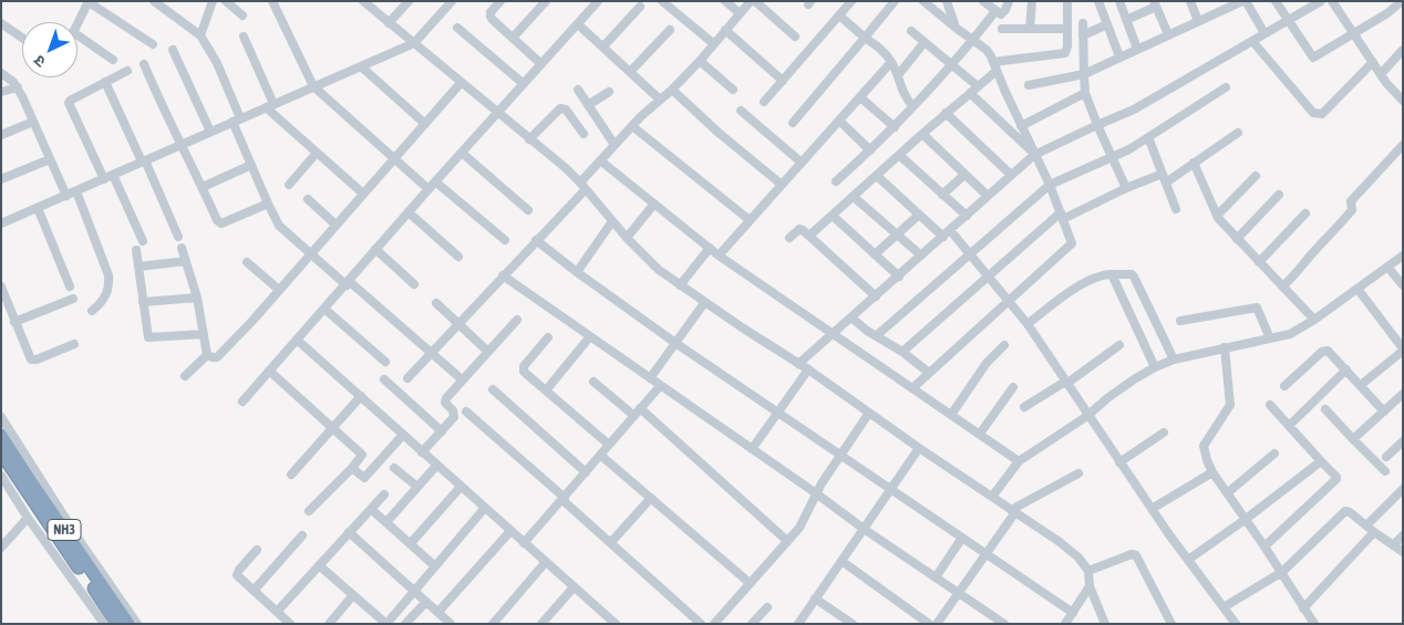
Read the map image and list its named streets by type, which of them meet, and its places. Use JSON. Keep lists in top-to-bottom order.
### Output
{
  "streets": {
    "highway": ["NH3"]
  },
  "north": "bottom left"
}
